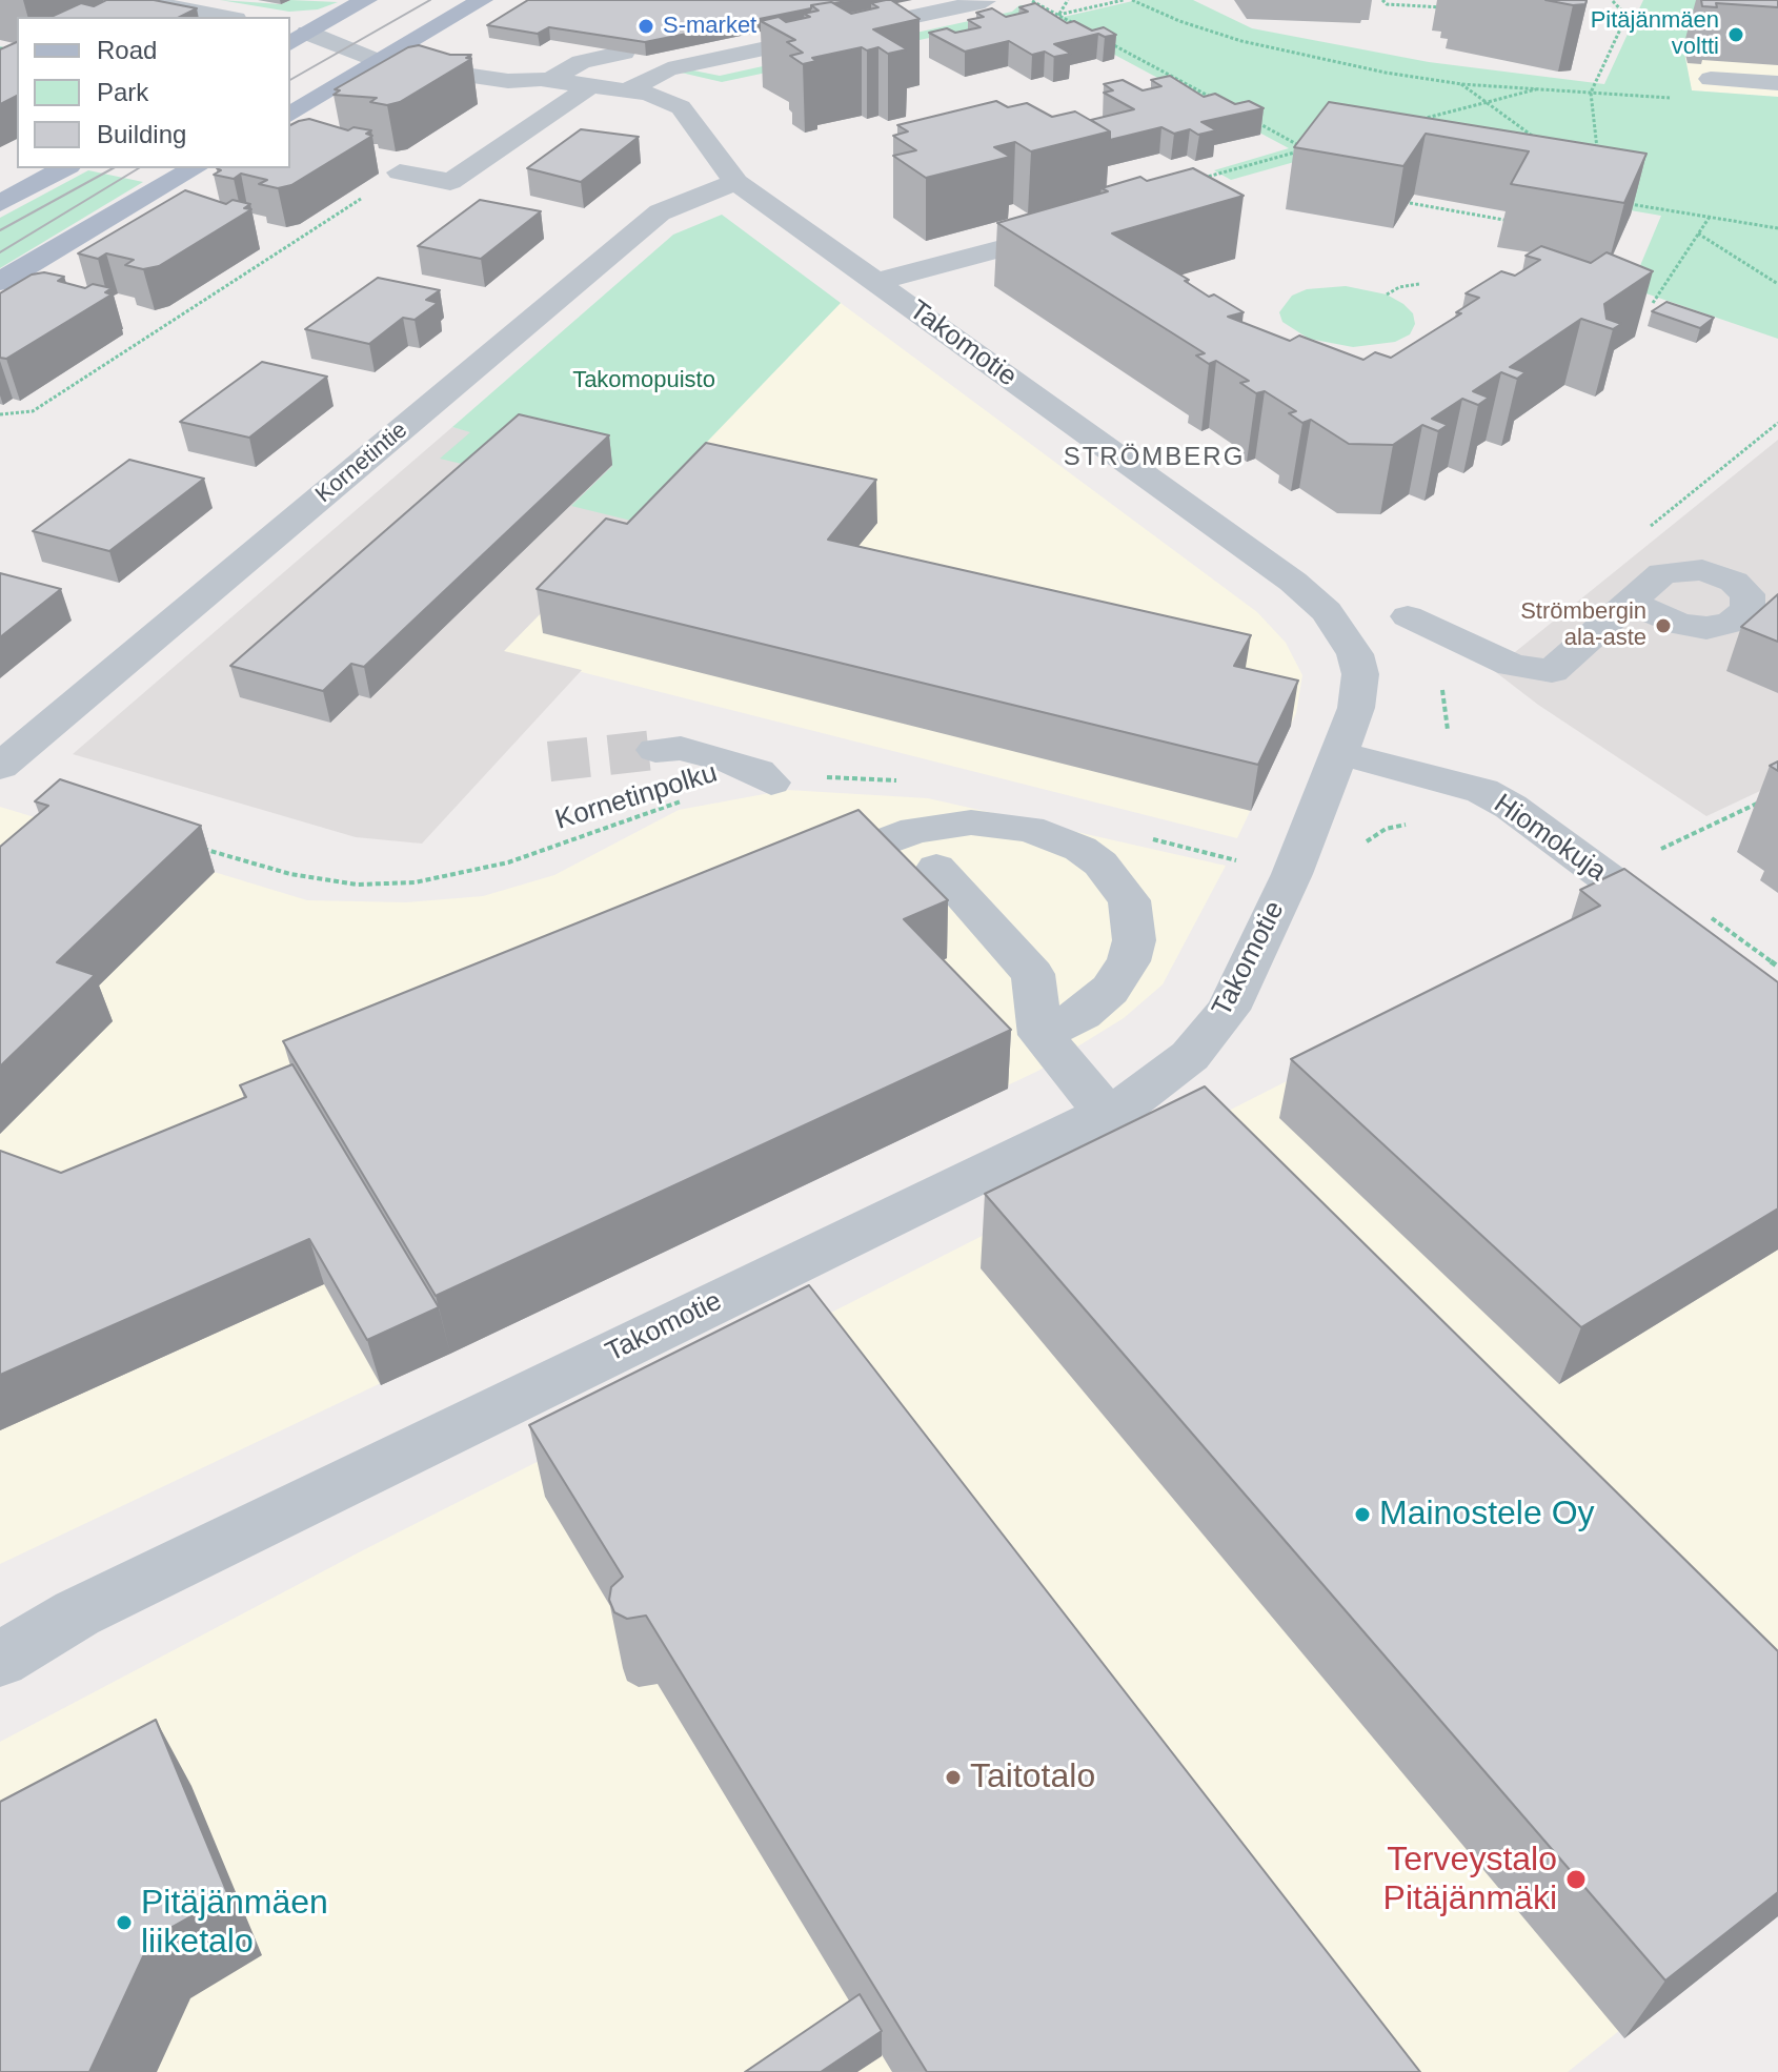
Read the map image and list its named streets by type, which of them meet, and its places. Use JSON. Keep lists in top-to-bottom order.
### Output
{
  "streets": {
    "street": ["Takomotie", "Kornetintie", "Hiomokuja"],
    "path": ["Kornetinpolku"]
  },
  "crossings": [
    ["Takomotie", "Kornetintie"],
    ["Takomotie", "Hiomokuja"]
  ],
  "districts": ["STRÖMBERG"],
  "parks": ["Takomopuisto"],
  "places": [
    "S-market",
    "Pitäjänmäen voltti",
    "Strömbergin ala-aste",
    "Mainostele Oy",
    "Taitotalo",
    "Terveystalo Pitäjänmäki",
    "Pitäjänmäen liiketalo"
  ],
  "legend": ["Road", "Park", "Building"]
}
